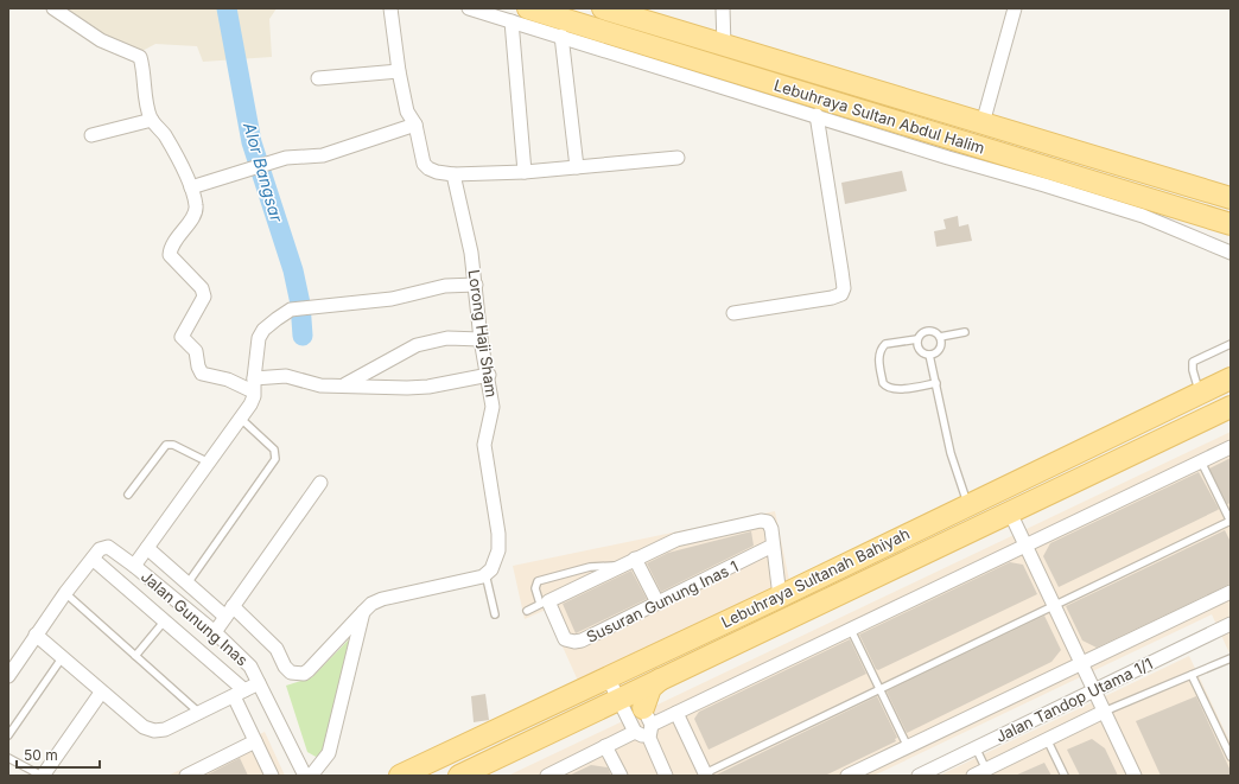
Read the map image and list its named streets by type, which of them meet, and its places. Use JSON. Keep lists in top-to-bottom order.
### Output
{
  "streets": {
    "main road": ["Lebuhraya Sultan Abdul Halim", "Lebuhraya Sultanah Bahiyah"],
    "street": [
      "Lorong Haji Sham",
      "Susuran Gunung Inas 1",
      "Jalan Gunung Inas",
      "Jalan Tandop Utama 1/1"
    ]
  },
  "water": ["Alor Bangsar"],
  "scale_bar": "50 m"
}
